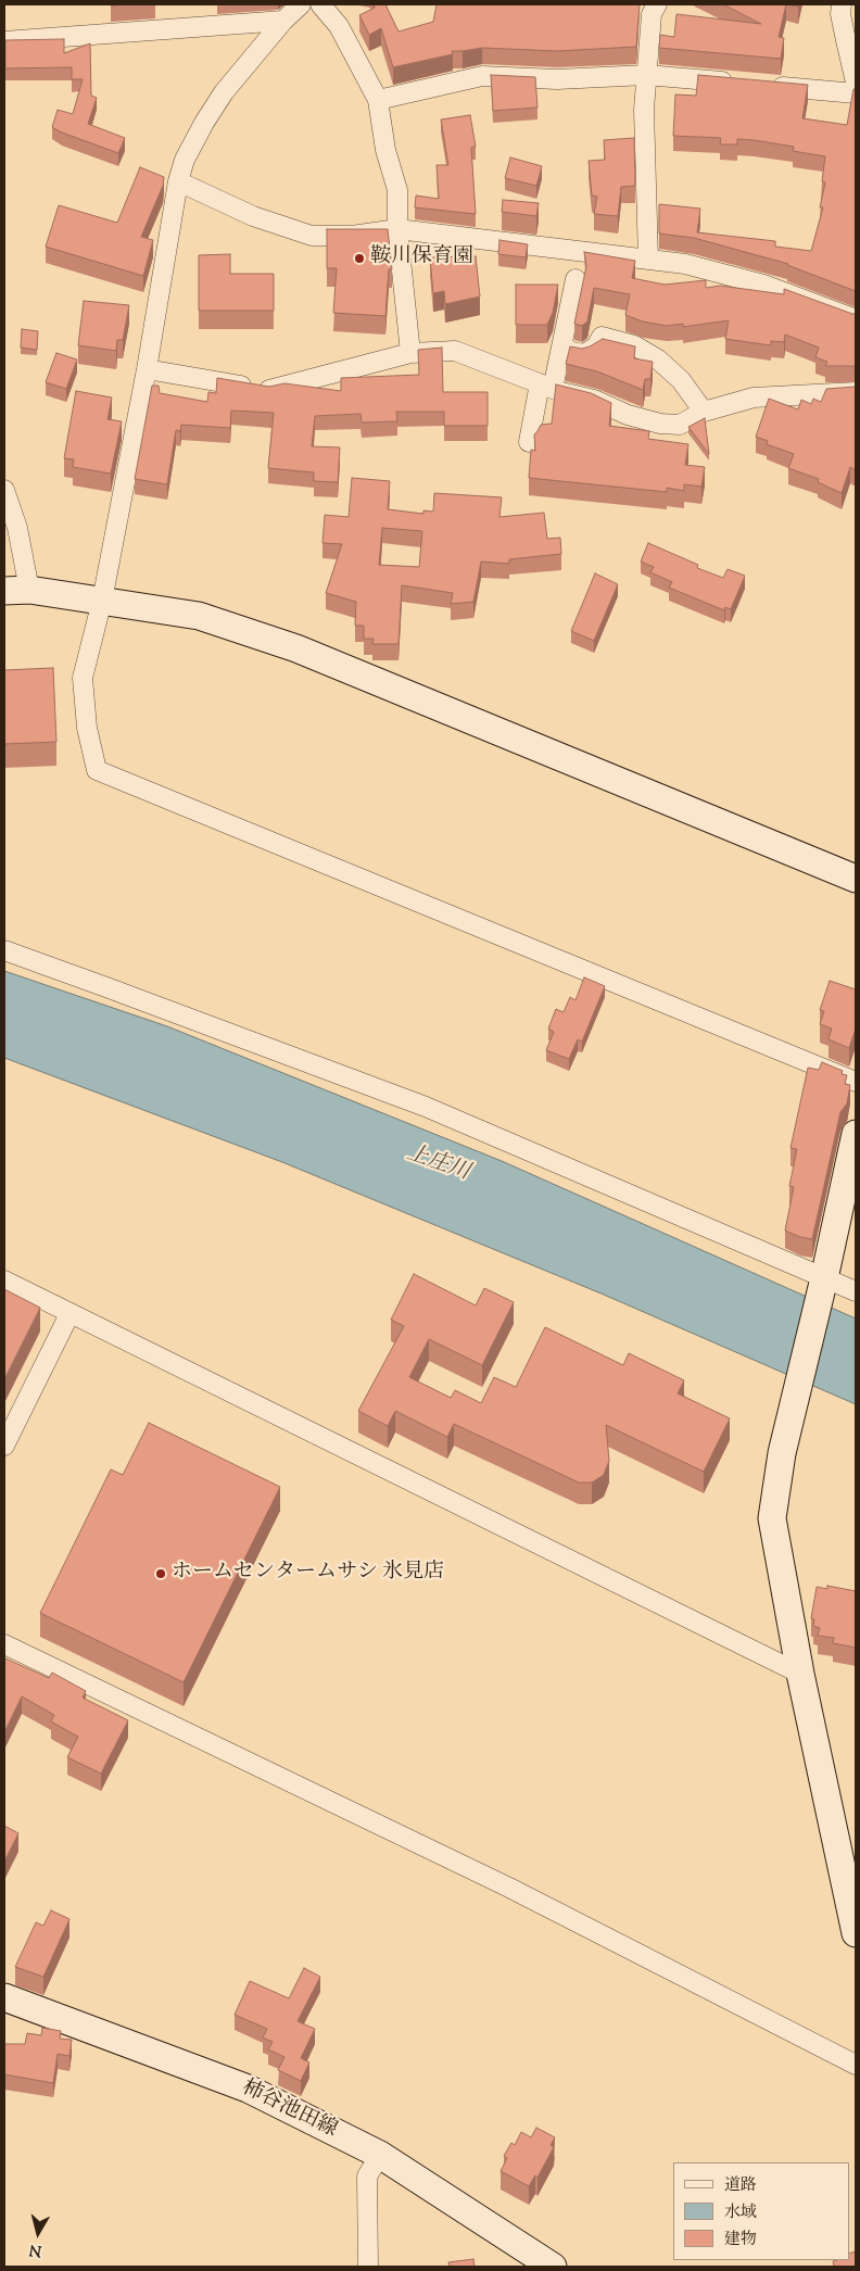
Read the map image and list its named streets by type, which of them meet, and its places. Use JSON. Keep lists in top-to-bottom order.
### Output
{
  "streets": {
    "street": ["柿谷池田線"]
  },
  "water": ["上庄川"],
  "places": ["鞍川保育園", "ホームセンタームサシ 氷見店"],
  "legend": ["道路", "水域", "建物"],
  "north": "bottom"
}
